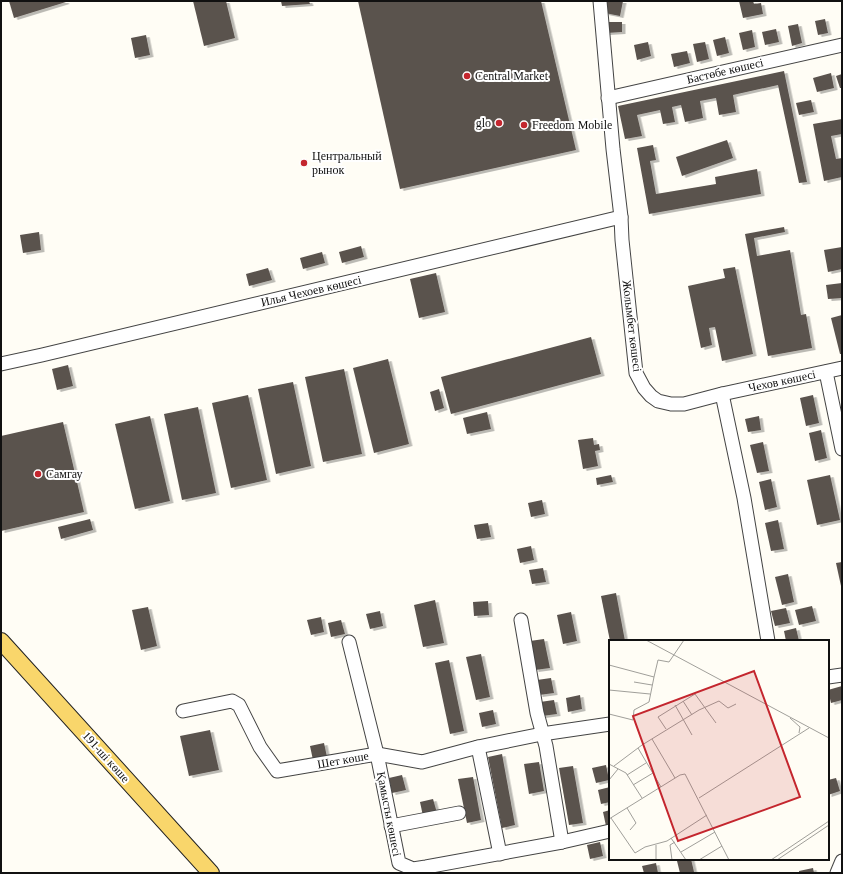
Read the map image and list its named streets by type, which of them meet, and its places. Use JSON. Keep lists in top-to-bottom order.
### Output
{
  "streets": {
    "main road": ["191-ші көше"],
    "street": [
      "Бастөбе көшесі",
      "Илья Чехоев көшесі",
      "Жолымбет көшесі",
      "Чехов көшесі",
      "Шет көше",
      "Қамысты көшесі"
    ]
  },
  "crossings": [
    ["Бастөбе көшесі", "Жолымбет көшесі"],
    ["Илья Чехоев көшесі", "Жолымбет көшесі"],
    ["Жолымбет көшесі", "Чехов көшесі"],
    ["Шет көше", "Қамысты көшесі"]
  ],
  "places": [
    "Central Market",
    "glo",
    "Freedom Mobile",
    "Центральный рынок",
    "Самгау"
  ]
}
